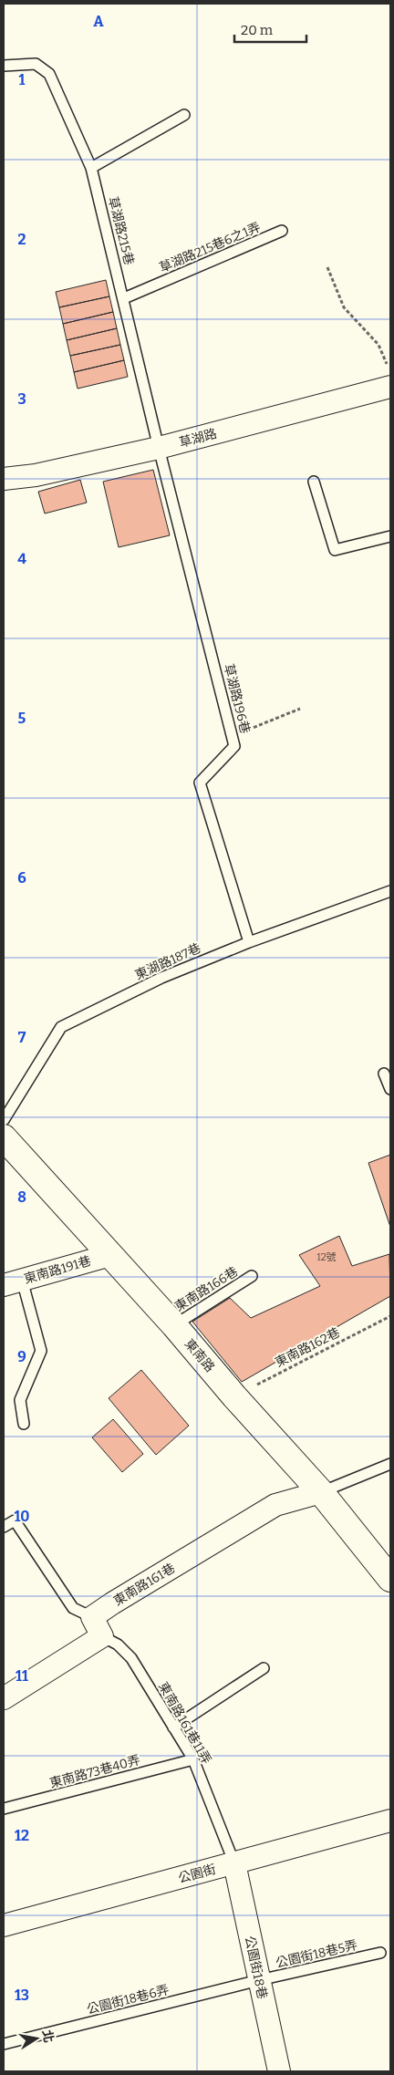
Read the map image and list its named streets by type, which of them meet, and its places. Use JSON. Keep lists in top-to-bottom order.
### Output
{
  "streets": {
    "street": [
      "草湖路",
      "東南路191巷",
      "東南路",
      "東南路161巷",
      "公園街",
      "公園街18巷"
    ],
    "lane": [
      "草湖路215巷",
      "草湖路215巷6之1弄",
      "草湖路196巷",
      "東湖路187巷",
      "東南路166巷",
      "東南路161巷11弄",
      "東南路73巷40弄",
      "公園街18巷5弄",
      "公園街18巷6弄"
    ],
    "path": ["東南路162巷"]
  },
  "crossings": [
    ["草湖路215巷", "草湖路215巷6之1弄"],
    ["草湖路215巷", "草湖路"],
    ["草湖路215巷", "草湖路196巷"],
    ["草湖路", "草湖路196巷"],
    ["草湖路196巷", "東湖路187巷"],
    ["東南路191巷", "東南路"],
    ["東南路166巷", "東南路"],
    ["東南路162巷", "東南路"],
    ["東南路", "東南路161巷"],
    ["東南路161巷11弄", "東南路73巷40弄"],
    ["東南路161巷11弄", "公園街"],
    ["東南路161巷11弄", "公園街18巷"],
    ["公園街", "公園街18巷"],
    ["公園街18巷5弄", "公園街18巷"],
    ["公園街18巷5弄", "公園街18巷6弄"],
    ["公園街18巷", "公園街18巷6弄"]
  ],
  "house_numbers": ["12號"],
  "scale_bar": "20 m",
  "north": "right",
  "grid": {
    "columns": ["A"],
    "rows": [
      "1",
      "2",
      "3",
      "4",
      "5",
      "6",
      "7",
      "8",
      "9",
      "10",
      "11",
      "12",
      "13"
    ]
  }
}
